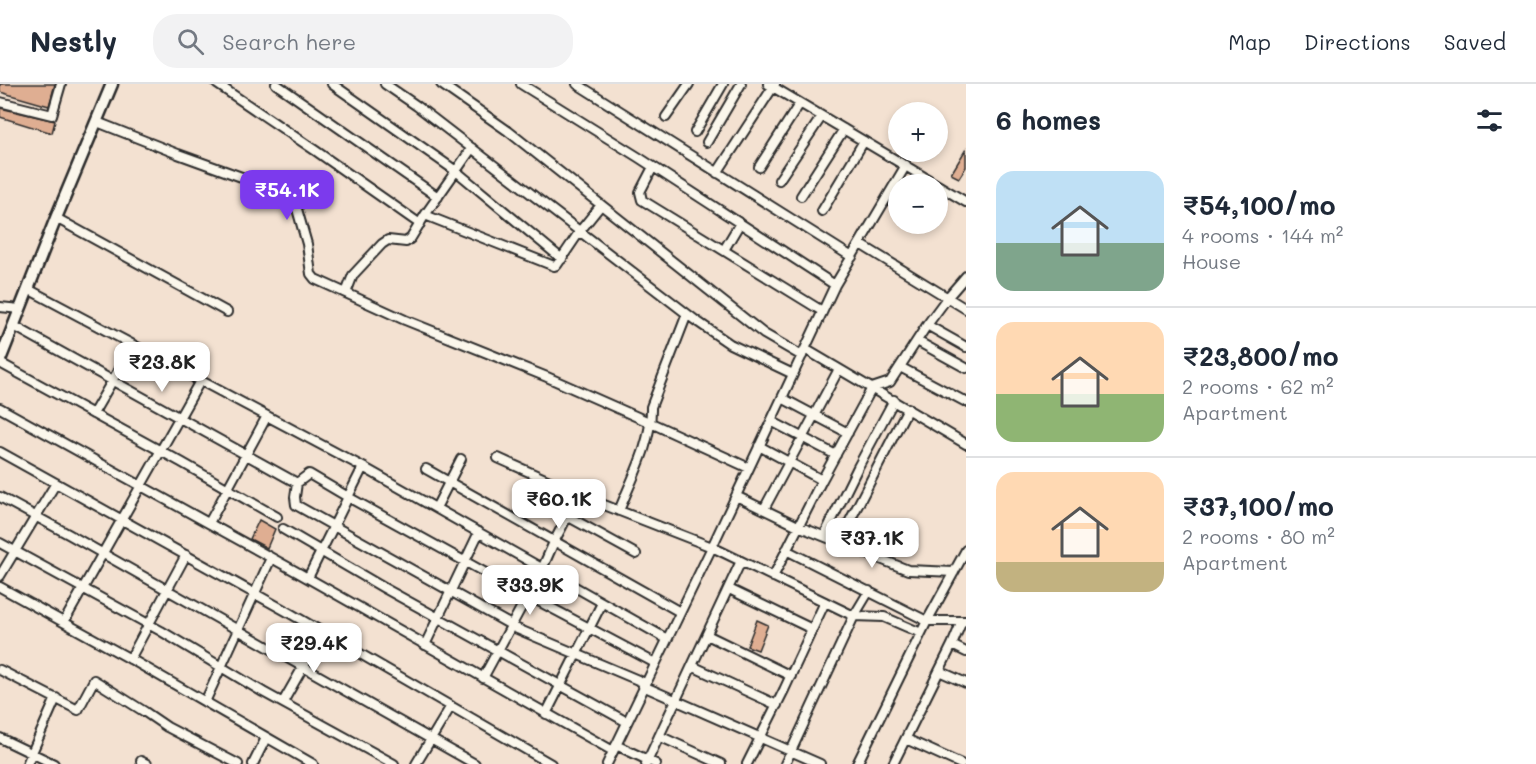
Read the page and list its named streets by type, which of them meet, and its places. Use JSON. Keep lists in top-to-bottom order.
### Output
{
  "page": {
    "header": "Nestly",
    "search": "Search here",
    "nav": ["Map", "Directions", "Saved"],
    "heading": "6 homes",
    "map_buttons": ["+", "−"],
    "list": [
      {
        "name": "₹54,100/mo",
        "note": "4 rooms · 144 m² · House"
      },
      {
        "name": "₹23,800/mo",
        "note": "2 rooms · 62 m² · Apartment"
      },
      {
        "name": "₹37,100/mo",
        "note": "2 rooms · 80 m² · Apartment"
      }
    ],
    "price": [
      "₹54.1K",
      "₹23.8K",
      "₹60.1K",
      "₹37.1K",
      "₹33.9K",
      "₹29.4K"
    ]
  }
}
